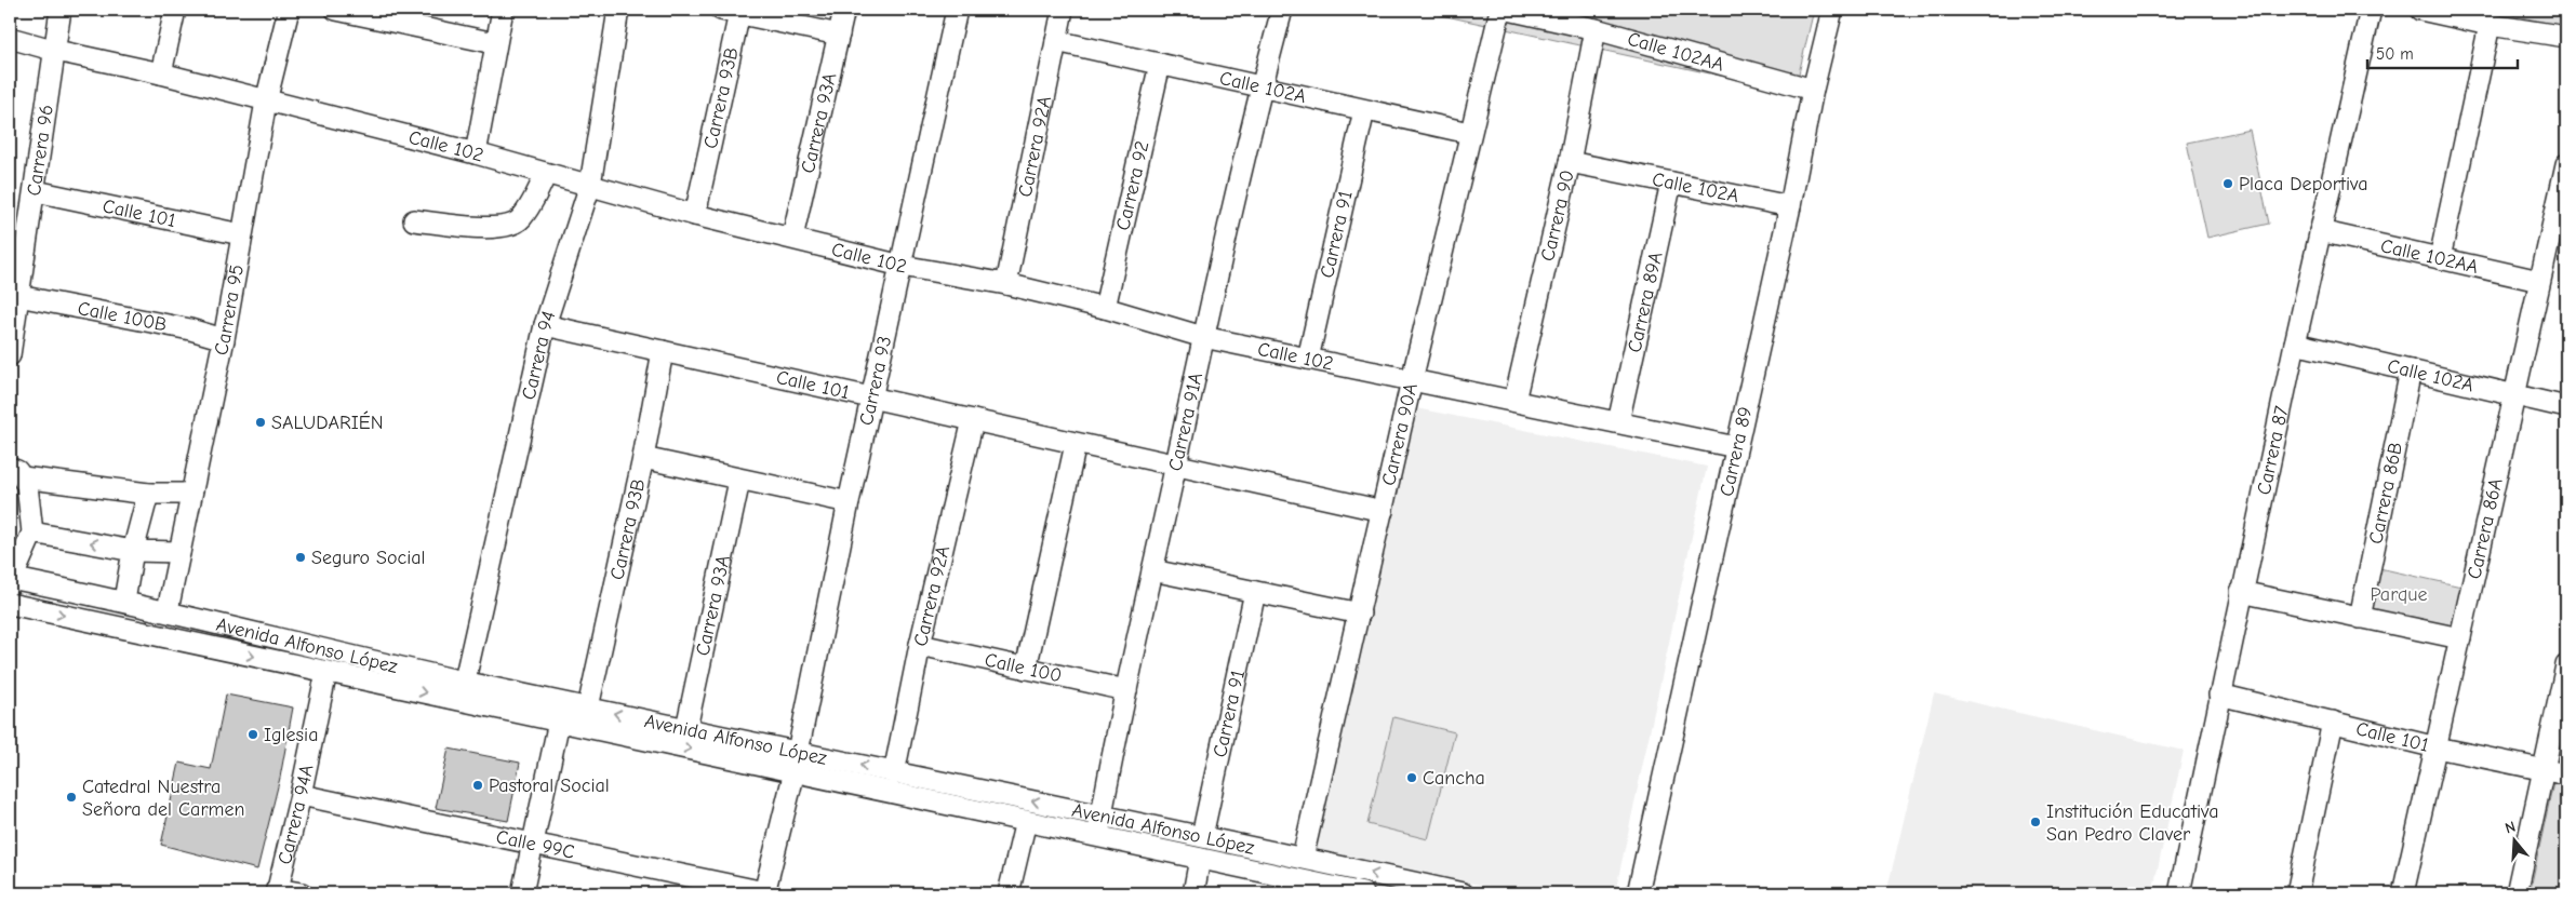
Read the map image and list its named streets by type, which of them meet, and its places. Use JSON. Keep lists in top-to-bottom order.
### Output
{
  "streets": {
    "street": [
      "Calle 102AA",
      "Calle 102A",
      "Carrera 93B",
      "Carrera 93A",
      "Calle 102",
      "Carrera 92A",
      "Carrera 96",
      "Carrera 92",
      "Calle 101",
      "Carrera 90",
      "Carrera 91",
      "Carrera 89A",
      "Carrera 95",
      "Calle 100B",
      "Carrera 94",
      "Carrera 93",
      "Carrera 91A",
      "Carrera 90A",
      "Carrera 87",
      "Carrera 89",
      "Carrera 86B",
      "Carrera 86A",
      "Avenida Alfonso López",
      "Calle 100",
      "Carrera 94A",
      "Calle 99C"
    ]
  },
  "crossings": [
    ["Calle 102AA", "Carrera 90"],
    ["Calle 102AA", "Carrera 87"],
    ["Calle 102AA", "Carrera 89"],
    ["Calle 102AA", "Carrera 86A"],
    ["Calle 102A", "Carrera 92A"],
    ["Calle 102A", "Carrera 92"],
    ["Calle 102A", "Carrera 90"],
    ["Calle 102A", "Carrera 91"],
    ["Calle 102A", "Carrera 89A"],
    ["Calle 102A", "Carrera 91A"],
    ["Calle 102A", "Carrera 90A"],
    ["Calle 102A", "Carrera 87"],
    ["Calle 102A", "Carrera 89"],
    ["Calle 102A", "Carrera 86B"],
    ["Calle 102A", "Carrera 86A"],
    ["Carrera 93B", "Calle 102"],
    ["Carrera 93B", "Calle 101"],
    ["Carrera 93B", "Avenida Alfonso López"],
    ["Carrera 93A", "Calle 102"],
    ["Carrera 93A", "Avenida Alfonso López"],
    ["Calle 102", "Carrera 92A"],
    ["Calle 102", "Carrera 96"],
    ["Calle 102", "Carrera 92"],
    ["Calle 102", "Carrera 90"],
    ["Calle 102", "Carrera 91"],
    ["Calle 102", "Carrera 89A"],
    ["Calle 102", "Carrera 95"],
    ["Calle 102", "Carrera 94"],
    ["Calle 102", "Carrera 93"],
    ["Calle 102", "Carrera 91A"],
    ["Calle 102", "Carrera 90A"],
    ["Calle 102", "Carrera 89"],
    ["Carrera 92A", "Calle 101"],
    ["Carrera 92A", "Avenida Alfonso López"],
    ["Carrera 92A", "Calle 100"],
    ["Carrera 96", "Calle 101"],
    ["Carrera 96", "Calle 100B"],
    ["Calle 101", "Carrera 95"],
    ["Calle 101", "Carrera 94"],
    ["Calle 101", "Carrera 93"],
    ["Calle 101", "Carrera 91A"],
    ["Calle 101", "Carrera 90A"],
    ["Calle 101", "Carrera 87"],
    ["Calle 101", "Carrera 86A"],
    ["Carrera 91", "Avenida Alfonso López"],
    ["Carrera 95", "Calle 100B"],
    ["Carrera 95", "Avenida Alfonso López"],
    ["Carrera 94", "Avenida Alfonso López"],
    ["Carrera 93", "Avenida Alfonso López"],
    ["Carrera 93", "Calle 99C"],
    ["Carrera 91A", "Avenida Alfonso López"],
    ["Carrera 91A", "Calle 100"],
    ["Carrera 90A", "Avenida Alfonso López"],
    ["Avenida Alfonso López", "Carrera 94A"],
    ["Carrera 94A", "Calle 99C"]
  ],
  "parks": ["Parque"],
  "places": [
    "Placa Deportiva",
    "SALUDARIÉN",
    "Seguro Social",
    "Iglesia",
    "Cancha",
    "Pastoral Social",
    "Catedral Nuestra Señora del Carmen",
    "Institución Educativa San Pedro Claver"
  ],
  "scale_bar": "50 m",
  "north": "top"
}
